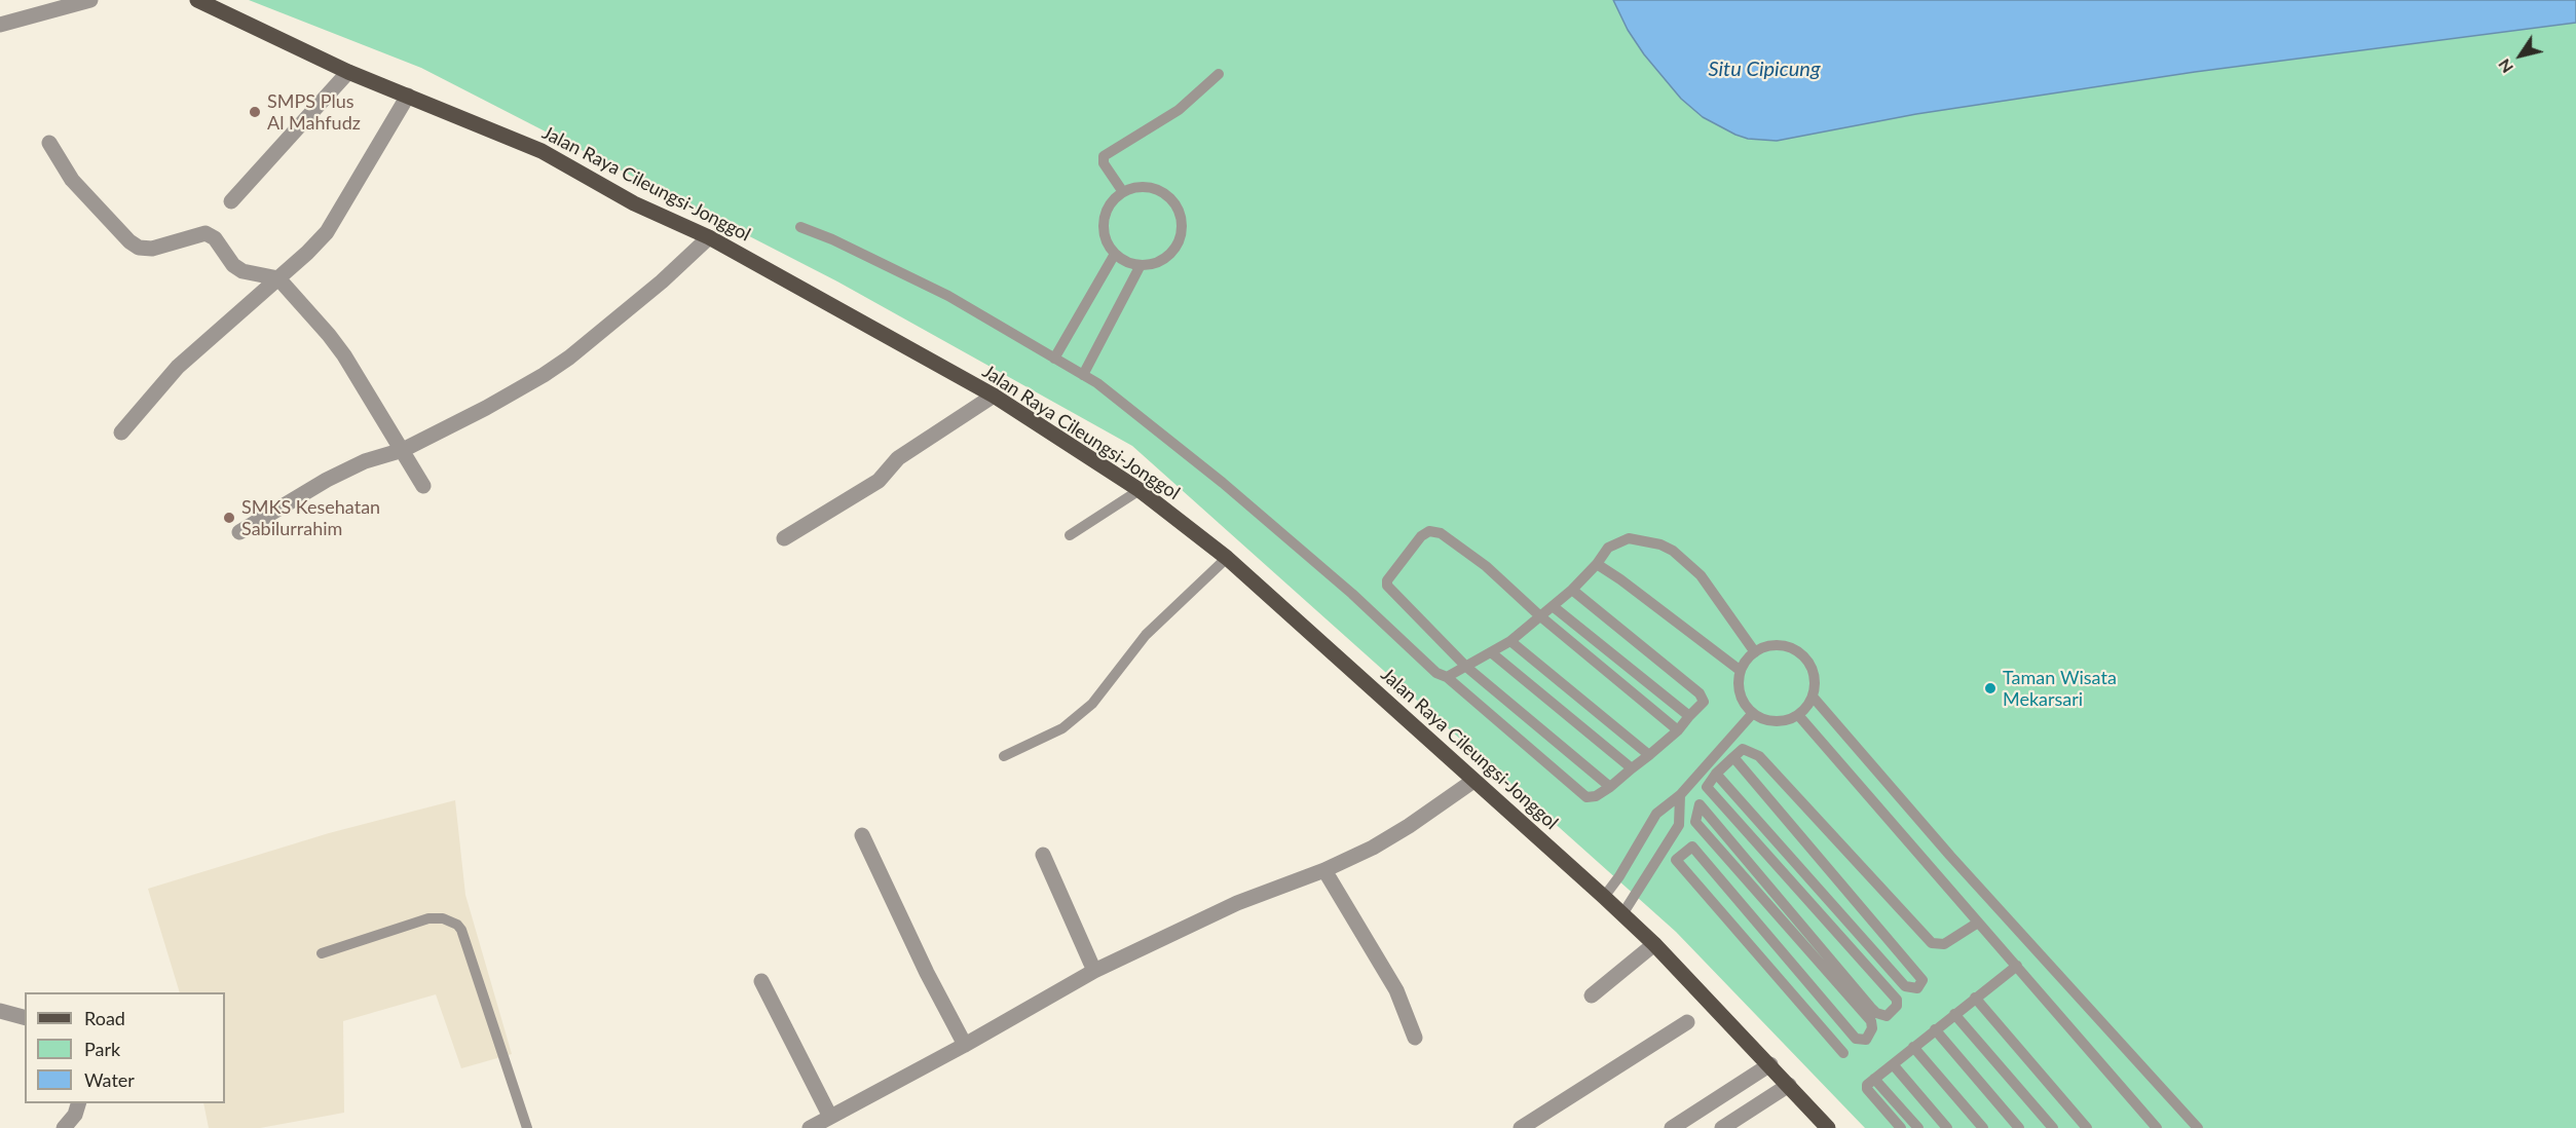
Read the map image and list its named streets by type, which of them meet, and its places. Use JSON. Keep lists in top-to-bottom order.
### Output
{
  "streets": {
    "main road": ["Jalan Raya Cileungsi-Jonggol"]
  },
  "water": ["Situ Cipicung"],
  "places": ["SMPS Plus Al Mahfudz", "SMKS Kesehatan Sabilurrahim", "Taman Wisata Mekarsari"],
  "legend": ["Road", "Park", "Water"],
  "north": "bottom left"
}
